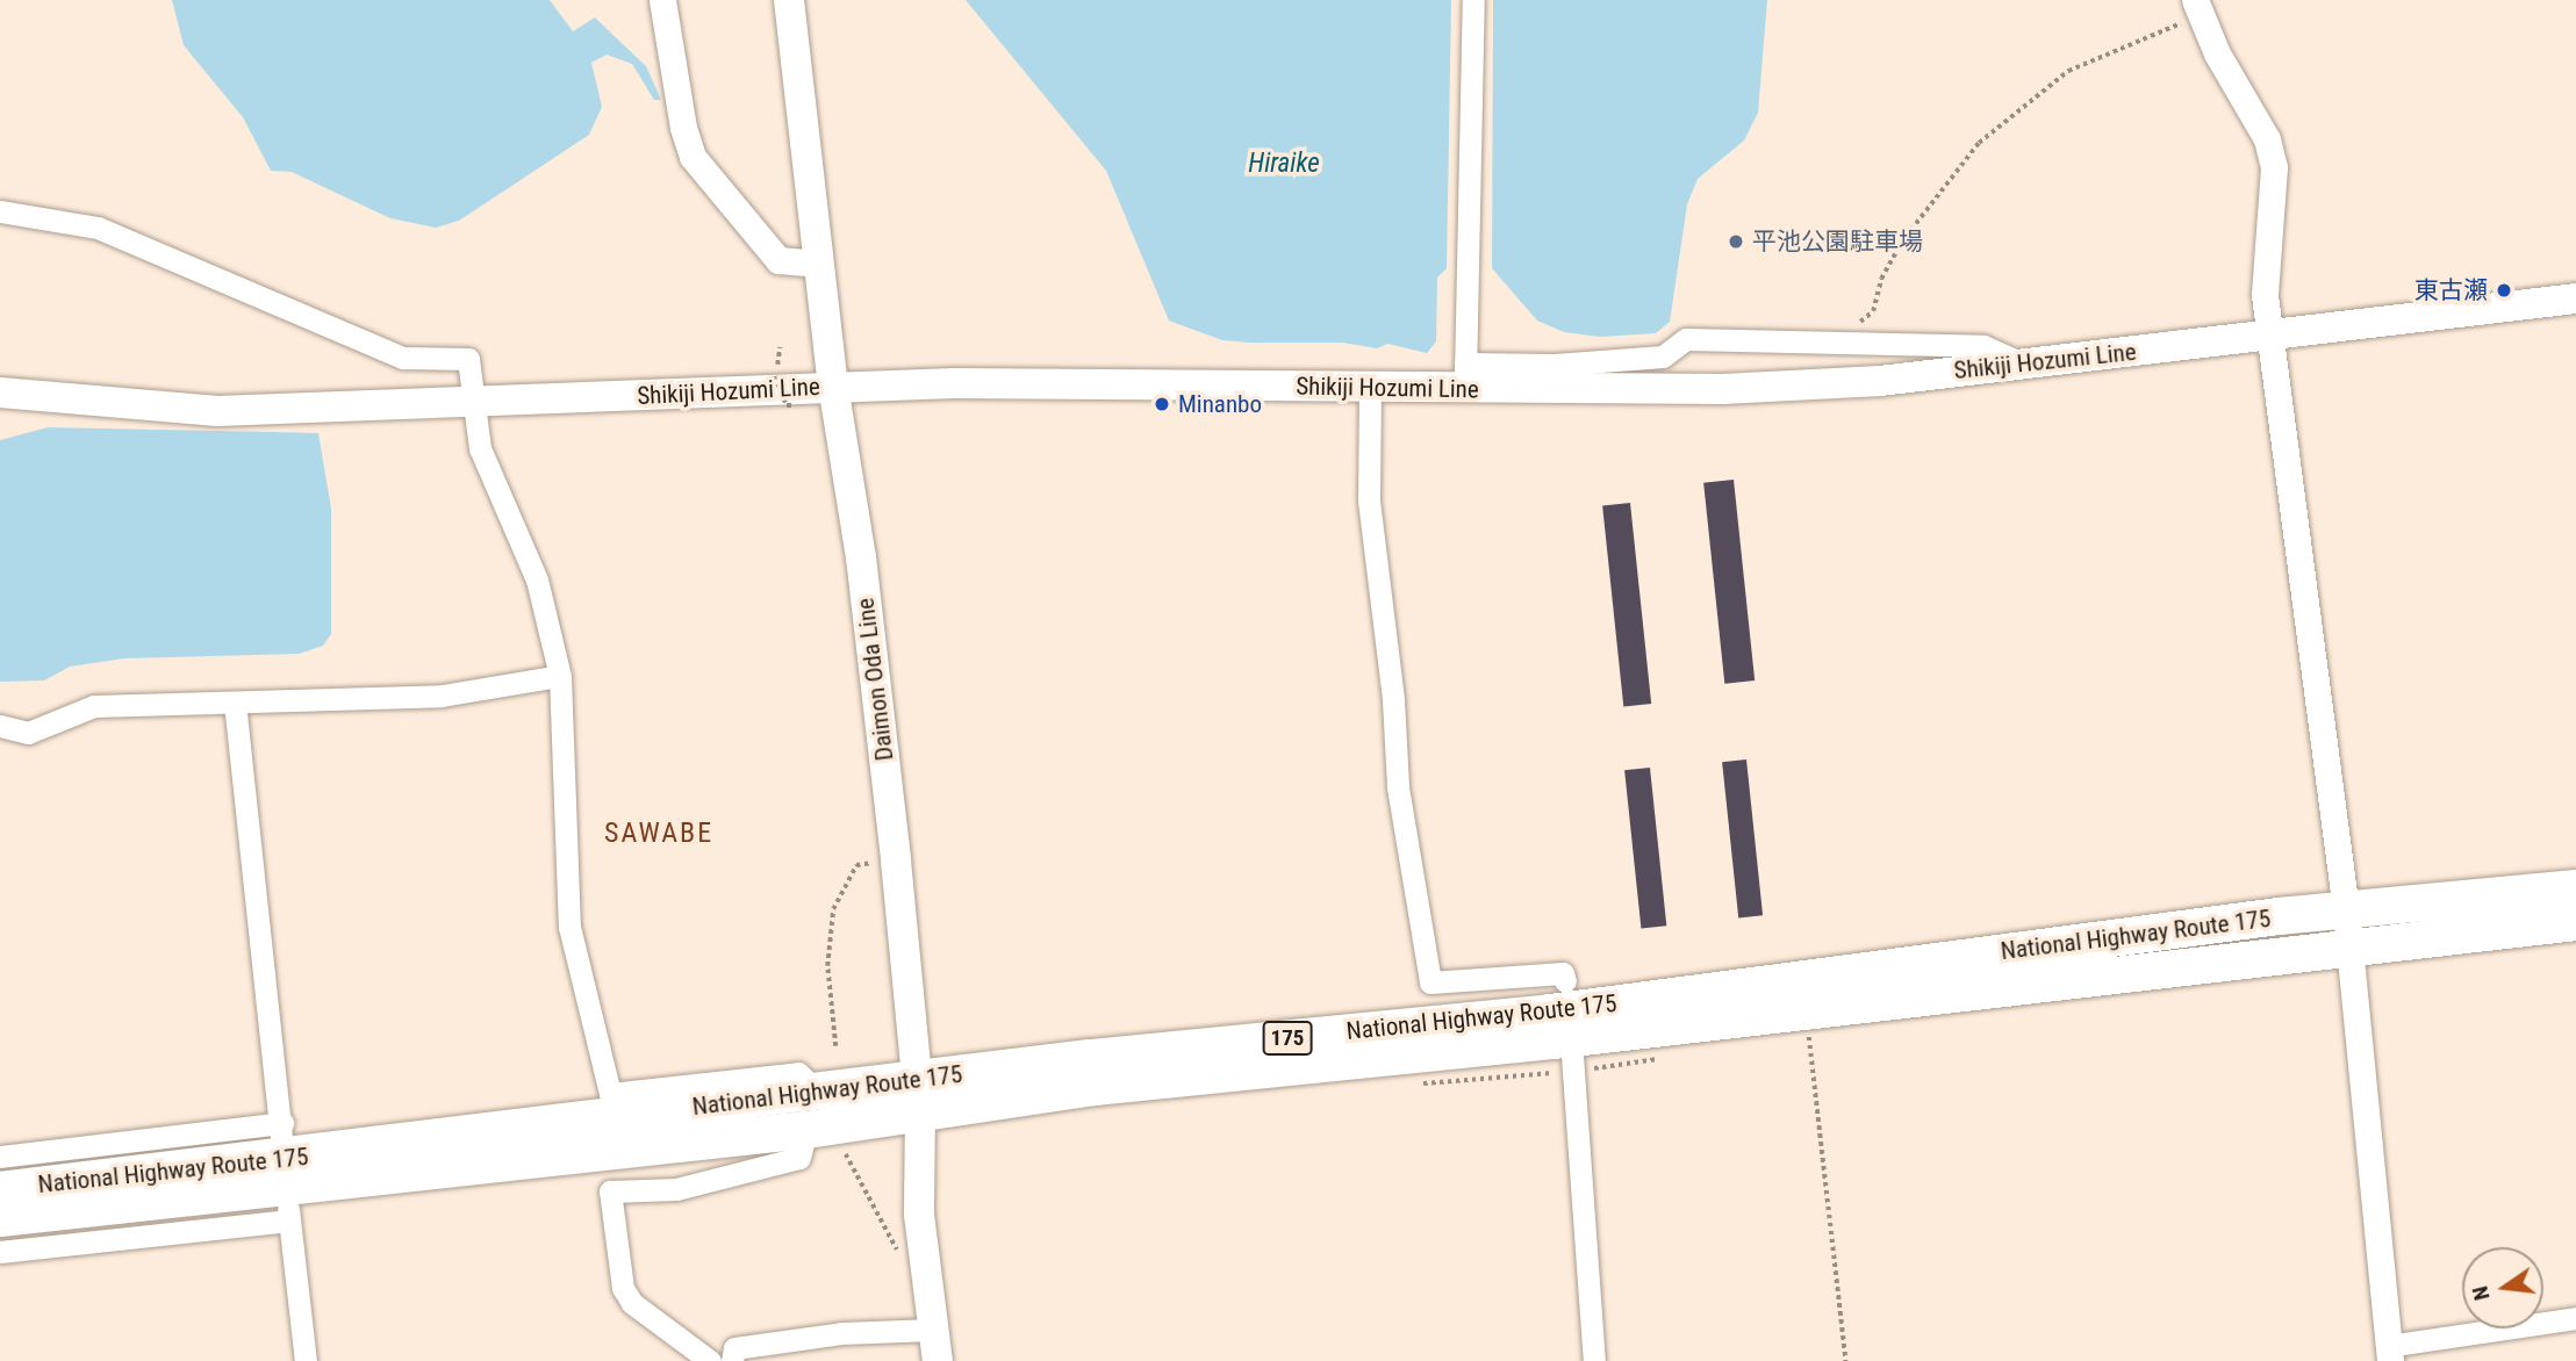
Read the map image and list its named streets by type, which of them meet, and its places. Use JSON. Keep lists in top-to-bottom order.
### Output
{
  "streets": {
    "highway": ["National Highway Route 175", "175"],
    "main road": ["Shikiji Hozumi Line", "Daimon Oda Line"]
  },
  "crossings": [
    ["Shikiji Hozumi Line", "Daimon Oda Line"],
    ["Daimon Oda Line", "National Highway Route 175"]
  ],
  "districts": ["SAWABE"],
  "water": ["Hiraike"],
  "places": ["平池公園駐車場", "東古瀬", "Minanbo"],
  "north": "left"
}
